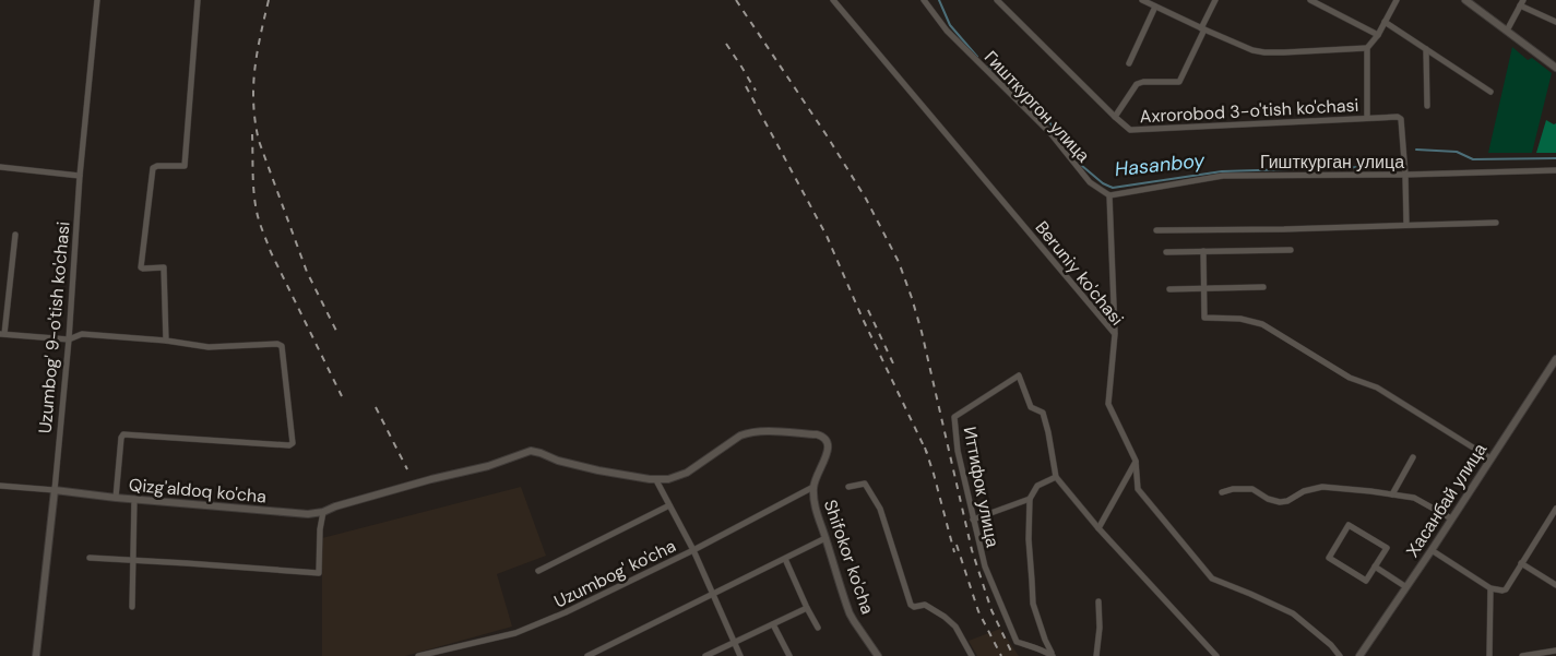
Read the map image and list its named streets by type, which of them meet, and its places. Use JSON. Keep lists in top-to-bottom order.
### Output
{
  "streets": {
    "street": [
      "Гишткургон улица",
      "Axrorobod 3-o'tish ko'chasi",
      "Гишткурган улица",
      "Beruniy ko'chasi",
      "Uzumbog' 9-o'tish ko'chasi",
      "Иттифок улица",
      "Qizg'aldoq ko'cha",
      "Хасанбай улица",
      "Shifokor ko'cha",
      "Uzumbog' ko'cha"
    ]
  },
  "crossings": [
    ["Гишткургон улица", "Гишткурган улица"],
    ["Axrorobod 3-o'tish ko'chasi", "Гишткурган улица"],
    ["Uzumbog' 9-o'tish ko'chasi", "Qizg'aldoq ko'cha"],
    ["Qizg'aldoq ko'cha", "Shifokor ko'cha"],
    ["Shifokor ko'cha", "Uzumbog' ko'cha"]
  ],
  "water": ["Hasanboy"]
}
